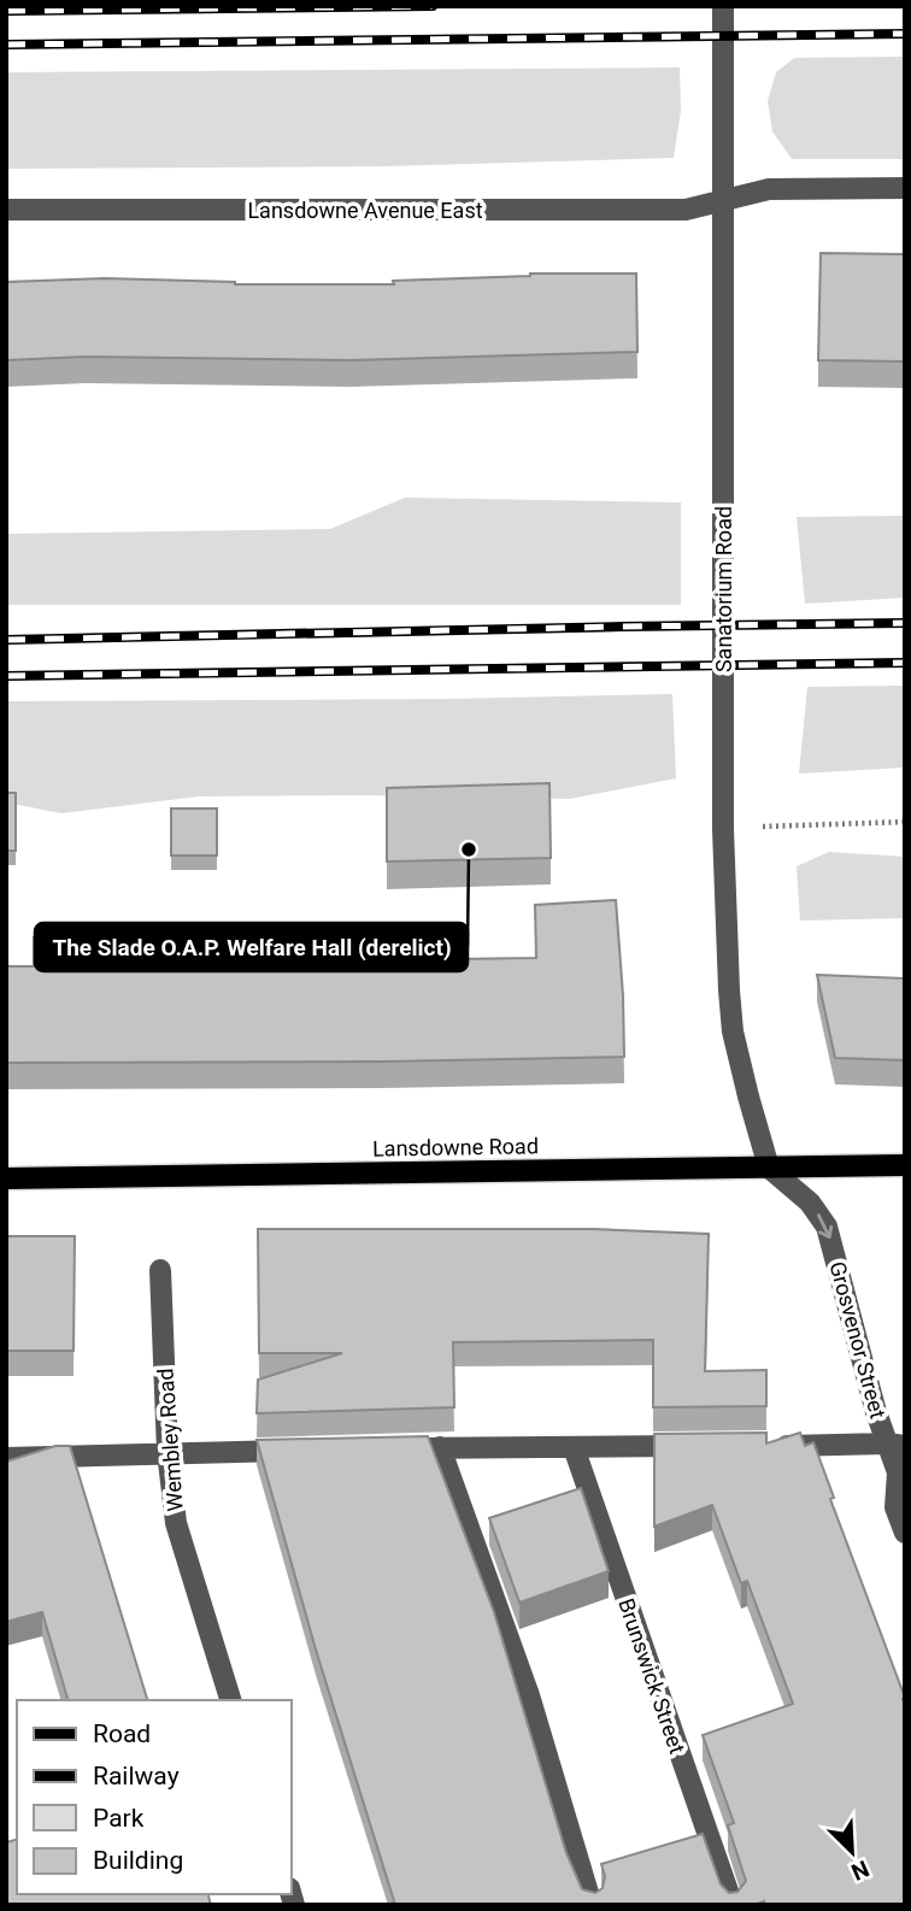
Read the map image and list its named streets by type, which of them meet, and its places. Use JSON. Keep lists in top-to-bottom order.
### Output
{
  "streets": {
    "main road": ["Lansdowne Road"],
    "street": [
      "Lansdowne Avenue East",
      "Sanatorium Road",
      "Grosvenor Street",
      "Wembley Road",
      "Brunswick Street"
    ]
  },
  "crossings": [
    ["Lansdowne Avenue East", "Sanatorium Road"],
    ["Sanatorium Road", "Lansdowne Road"],
    ["Sanatorium Road", "Grosvenor Street"],
    ["Lansdowne Road", "Grosvenor Street"]
  ],
  "one_way": ["Grosvenor Street"],
  "places": ["The Slade O.A.P. Welfare Hall (derelict)"],
  "legend": [
    "Road",
    "Railway",
    "Park",
    "Building"
  ],
  "north": "bottom right"
}
